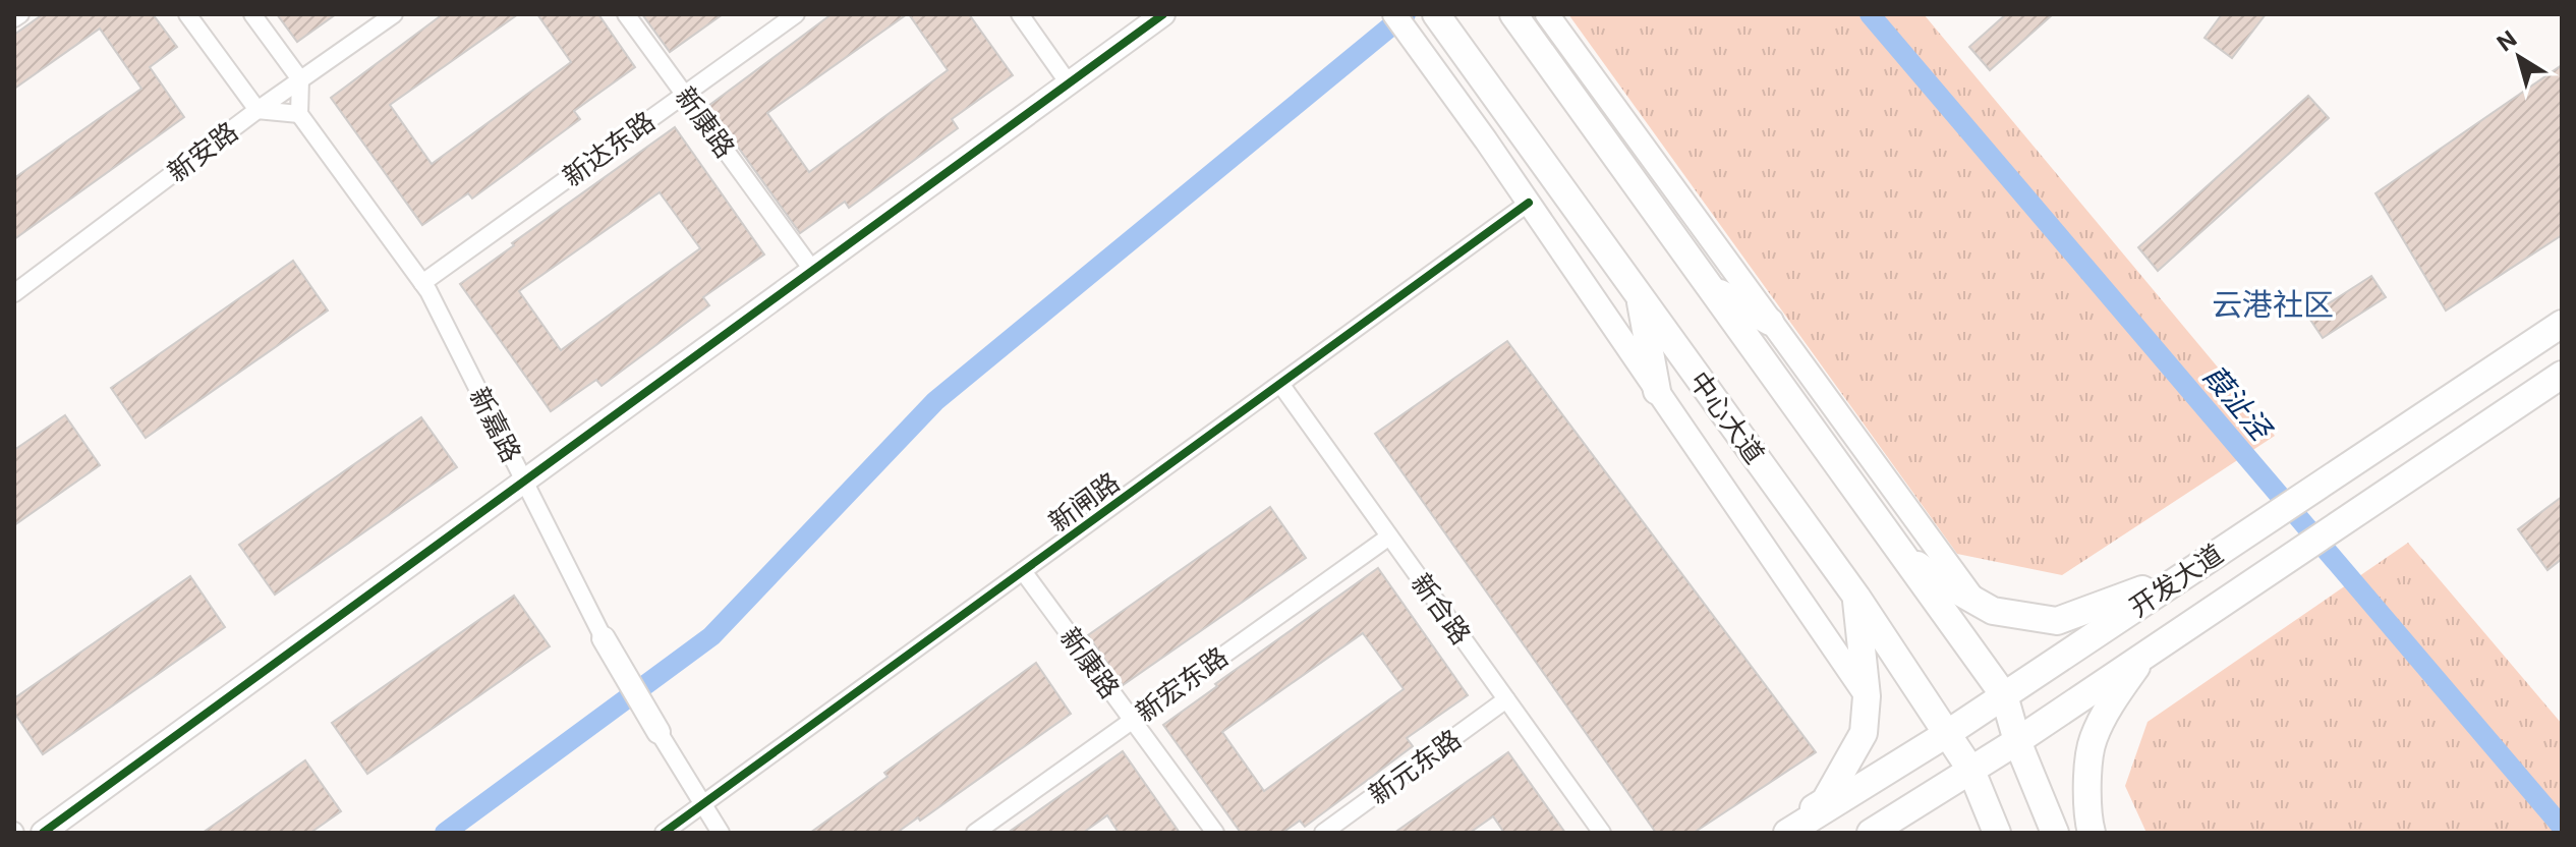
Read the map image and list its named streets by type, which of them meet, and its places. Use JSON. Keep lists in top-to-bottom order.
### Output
{
  "streets": {
    "main road": ["中心大道", "新嘉路", "开发大道"],
    "street": [
      "新康路",
      "新达东路",
      "新安路",
      "新闸路",
      "新合路",
      "新宏东路",
      "新元东路"
    ]
  },
  "crossings": [
    ["新康路", "新达东路"],
    ["新康路", "新闸路"],
    ["新康路", "新宏东路"],
    ["新达东路", "新嘉路"],
    ["中心大道", "开发大道"],
    ["新嘉路", "新闸路"],
    ["新闸路", "新合路"],
    ["新合路", "新宏东路"],
    ["新合路", "新元东路"]
  ],
  "districts": ["云港社区"],
  "water": ["葭沚泾"],
  "north": "top left"
}
